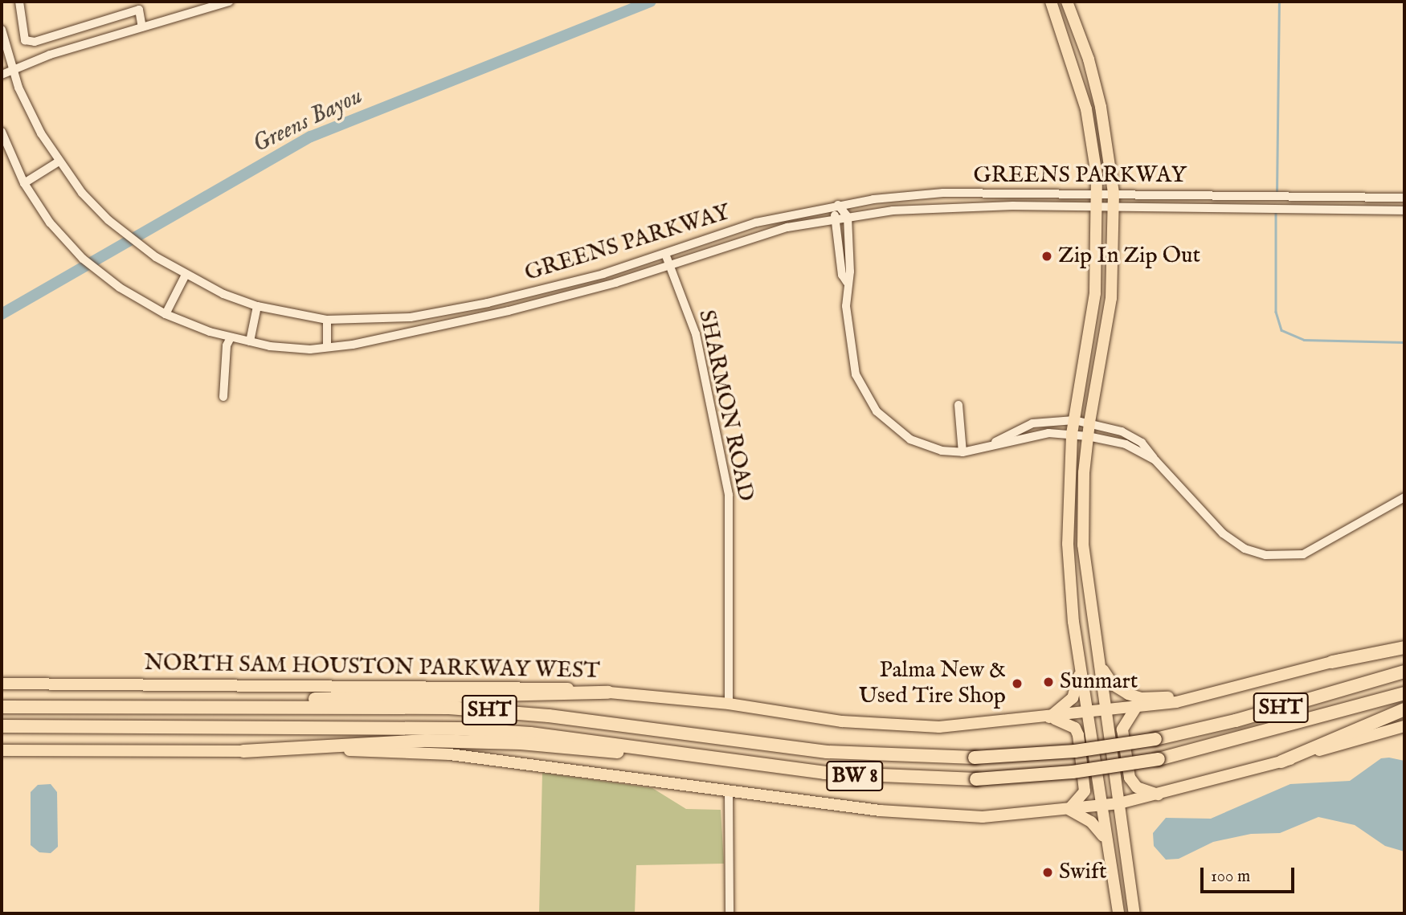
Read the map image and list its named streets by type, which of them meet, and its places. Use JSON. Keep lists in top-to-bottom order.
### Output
{
  "streets": {
    "highway": ["SHT", "BW 8"],
    "main road": ["NORTH SAM HOUSTON PARKWAY WEST"],
    "street": ["GREENS PARKWAY", "SHARMON ROAD"]
  },
  "crossings": [
    ["GREENS PARKWAY", "SHARMON ROAD"],
    ["SHARMON ROAD", "NORTH SAM HOUSTON PARKWAY WEST"],
    ["NORTH SAM HOUSTON PARKWAY WEST", "BW 8"],
    ["SHT", "BW 8"]
  ],
  "water": ["Greens Bayou"],
  "places": [
    "Zip In Zip Out",
    "Sunmart",
    "Palma New & Used Tire Shop",
    "Swift"
  ],
  "scale_bar": "100 m"
}
